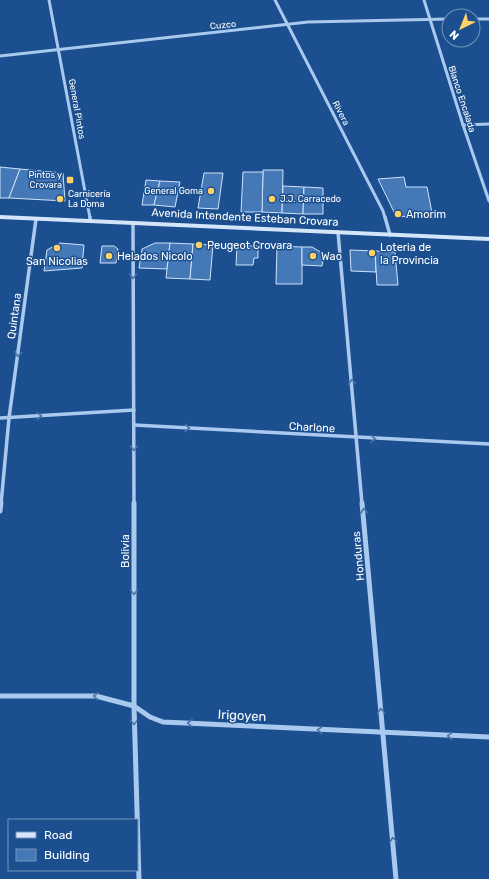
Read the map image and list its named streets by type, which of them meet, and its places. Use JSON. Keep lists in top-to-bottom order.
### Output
{
  "streets": {
    "main road": ["Avenida Intendente Esteban Crovara"],
    "street": [
      "Cuzco",
      "Blanco Encalada",
      "General Pintos",
      "Rivera",
      "Quintana",
      "Charlone",
      "Bolivia",
      "Honduras",
      "Irigoyen"
    ]
  },
  "crossings": [
    ["Cuzco", "Blanco Encalada"],
    ["Cuzco", "General Pintos"],
    ["Cuzco", "Rivera"],
    ["General Pintos", "Avenida Intendente Esteban Crovara"],
    ["Rivera", "Avenida Intendente Esteban Crovara"],
    ["Avenida Intendente Esteban Crovara", "Quintana"],
    ["Avenida Intendente Esteban Crovara", "Bolivia"],
    ["Avenida Intendente Esteban Crovara", "Honduras"],
    ["Charlone", "Bolivia"],
    ["Charlone", "Honduras"],
    ["Bolivia", "Irigoyen"],
    ["Honduras", "Irigoyen"]
  ],
  "one_way": [
    "Quintana",
    "Charlone",
    "Bolivia",
    "Honduras",
    "Irigoyen"
  ],
  "places": {
    "transit": ["Pintos y Crovara"],
    "other": [
      "General Goma",
      "Carnicería La Doma",
      "J.J. Carracedo",
      "Amorim",
      "Peugeot Crovara",
      "San Nicolias",
      "Loteria de la Provincia",
      "Helados Nicolo",
      "Wao"
    ]
  },
  "legend": ["Road", "Building"],
  "north": "bottom left"
}
